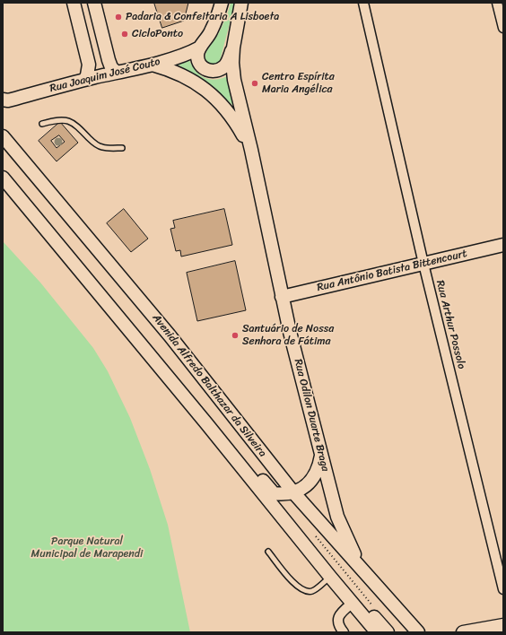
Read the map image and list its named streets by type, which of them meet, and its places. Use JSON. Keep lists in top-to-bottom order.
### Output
{
  "streets": {
    "main road": [
      "Rua Joaquim José Couto",
      "Rua Antônio Batista Bittencourt",
      "Avenida Alfredo Balthazar da Silveira",
      "Rua Odilon Duarte Braga"
    ],
    "street": ["Rua Arthur Possolo"]
  },
  "crossings": [
    ["Rua Joaquim José Couto", "Rua Odilon Duarte Braga"],
    ["Rua Antônio Batista Bittencourt", "Rua Arthur Possolo"],
    ["Rua Antônio Batista Bittencourt", "Rua Odilon Duarte Braga"],
    ["Avenida Alfredo Balthazar da Silveira", "Rua Odilon Duarte Braga"]
  ],
  "parks": ["Parque Natural Municipal de Marapendi"],
  "places": [
    "Padaria & Confeitaria A Lisboeta",
    "CicloPonto",
    "Centro Espírita Maria Angélica",
    "Santuário de Nossa Senhora de Fátima"
  ]
}
